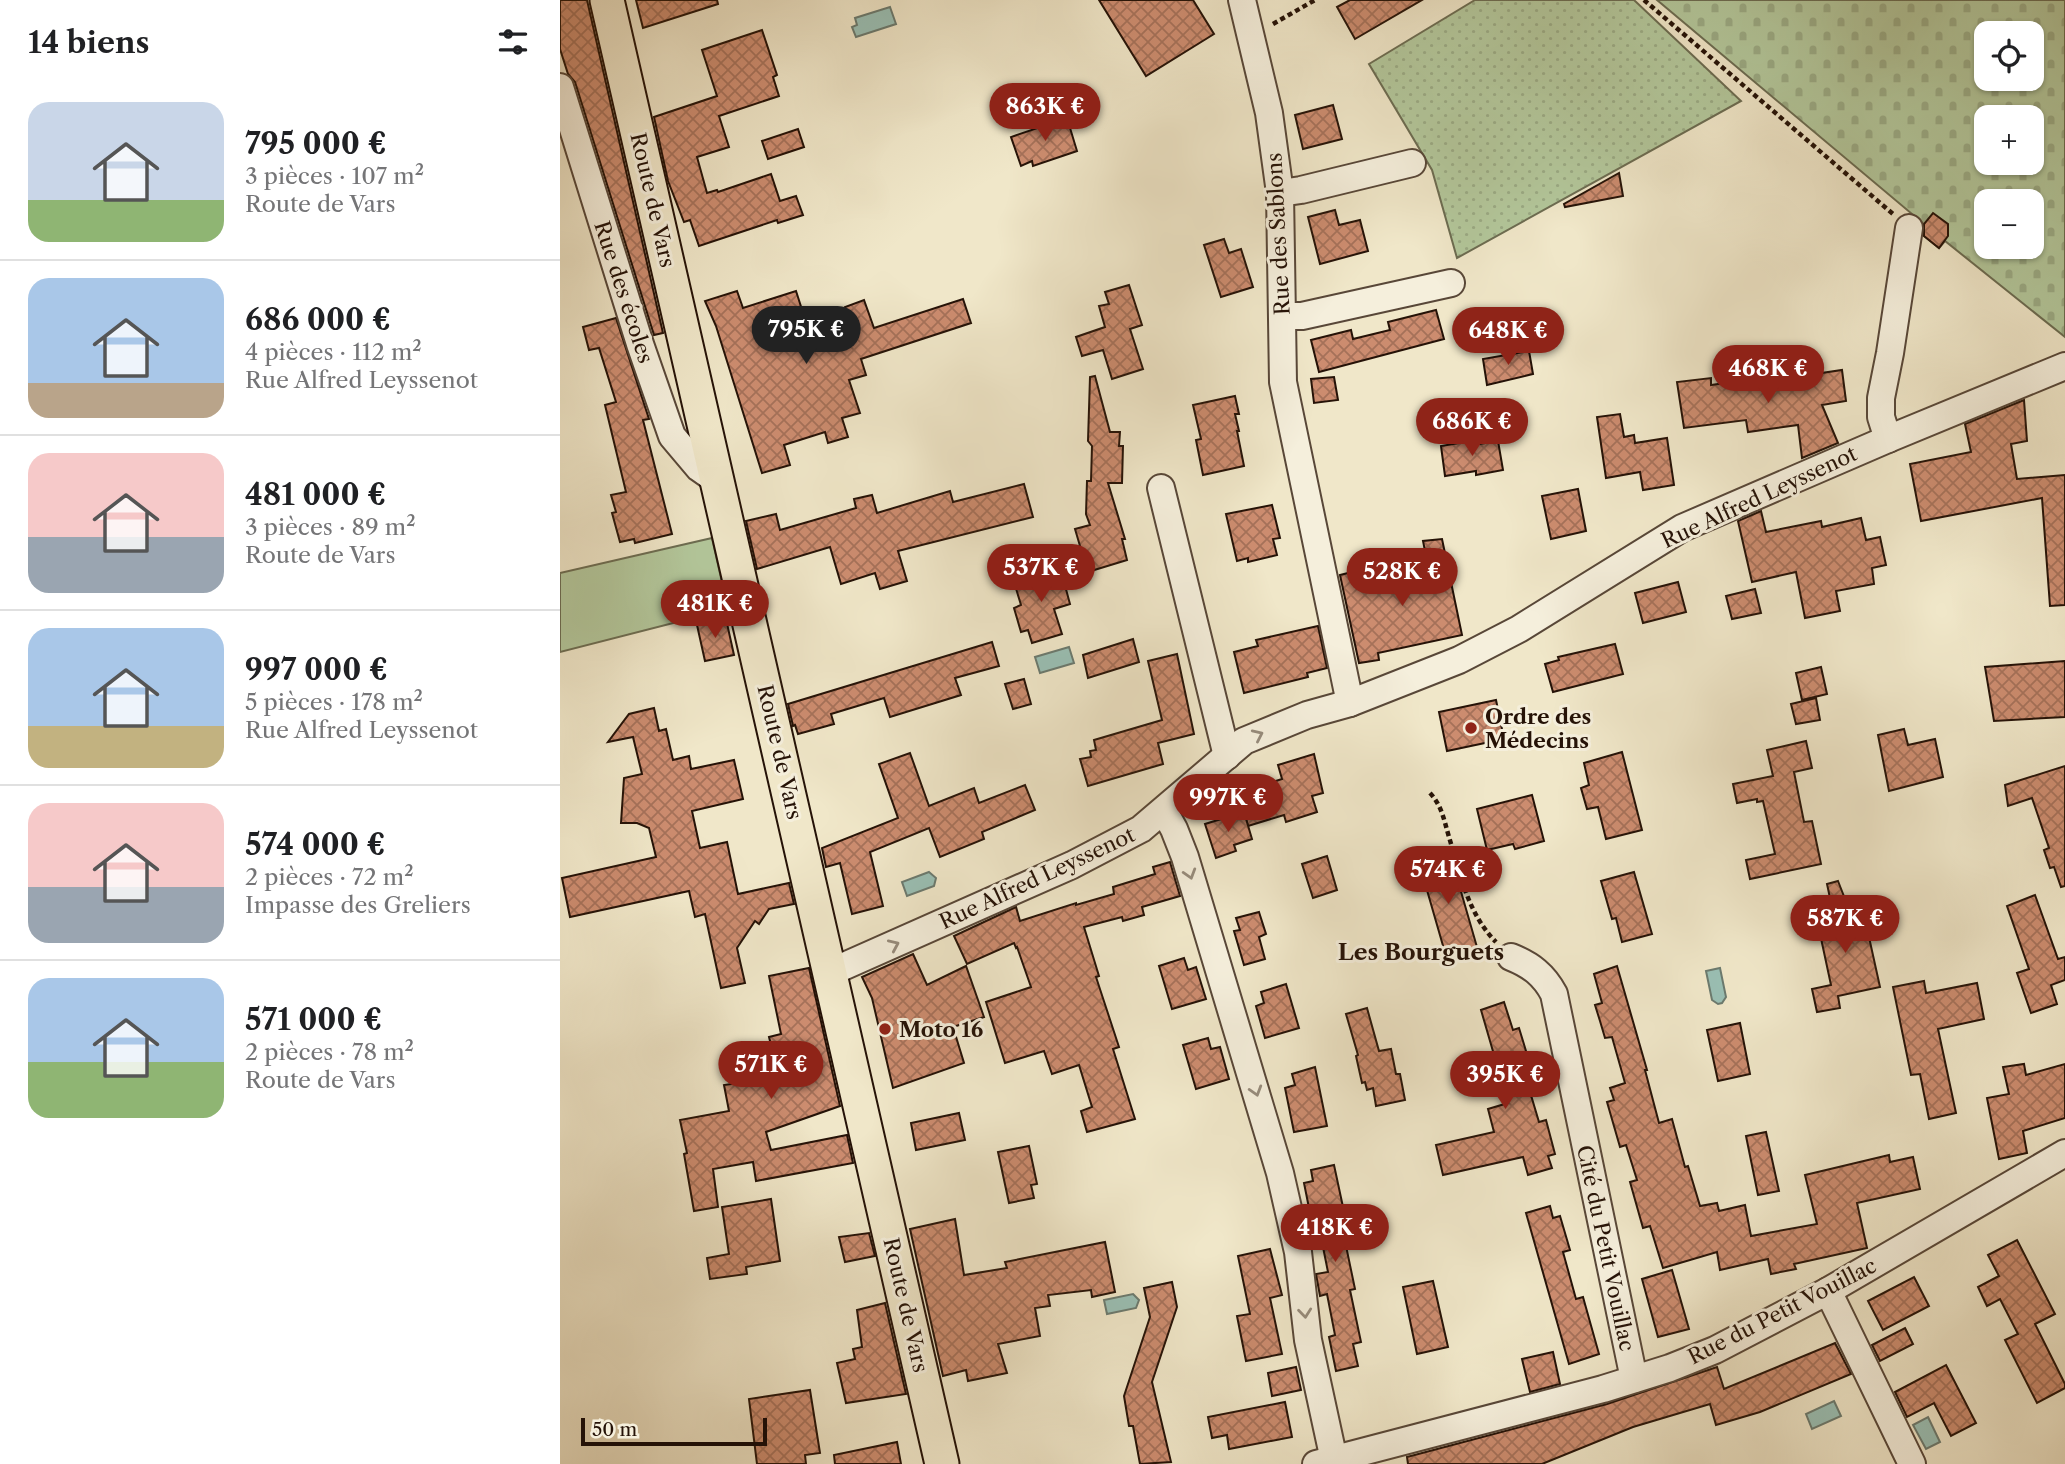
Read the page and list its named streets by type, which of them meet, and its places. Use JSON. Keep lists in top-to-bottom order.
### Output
{
  "streets": {
    "main road": ["Route de Vars"],
    "street": [
      "Rue des Sablons",
      "Rue des écoles",
      "Rue Alfred Leyssenot",
      "Cité du Petit Vouillac",
      "Rue du Petit Vouillac"
    ]
  },
  "crossings": [
    ["Route de Vars", "Rue des écoles"],
    ["Route de Vars", "Rue Alfred Leyssenot"],
    ["Rue des Sablons", "Rue Alfred Leyssenot"],
    ["Cité du Petit Vouillac", "Rue du Petit Vouillac"]
  ],
  "one_way": ["Rue Alfred Leyssenot"],
  "districts": ["Les Bourguets"],
  "places": ["Ordre des Médecins", "Moto 16"],
  "scale_bar": "50 m",
  "page": {
    "heading": "14 biens",
    "map_buttons": ["+", "−"],
    "price": [
      "863K €",
      "795K €",
      "648K €",
      "468K €",
      "686K €",
      "537K €",
      "528K €",
      "481K €",
      "997K €",
      "574K €",
      "587K €",
      "571K €",
      "395K €",
      "418K €"
    ],
    "list": [
      {
        "name": "795 000 €",
        "note": "3 pièces · 107 m² · Route de Vars"
      },
      {
        "name": "686 000 €",
        "note": "4 pièces · 112 m² · Rue Alfred Leyssenot"
      },
      {
        "name": "481 000 €",
        "note": "3 pièces · 89 m² · Route de Vars"
      },
      {
        "name": "997 000 €",
        "note": "5 pièces · 178 m² · Rue Alfred Leyssenot"
      },
      {
        "name": "574 000 €",
        "note": "2 pièces · 72 m² · Impasse des Greliers"
      },
      {
        "name": "571 000 €",
        "note": "2 pièces · 78 m² · Route de Vars"
      }
    ],
    "scale": "50 m"
  }
}
